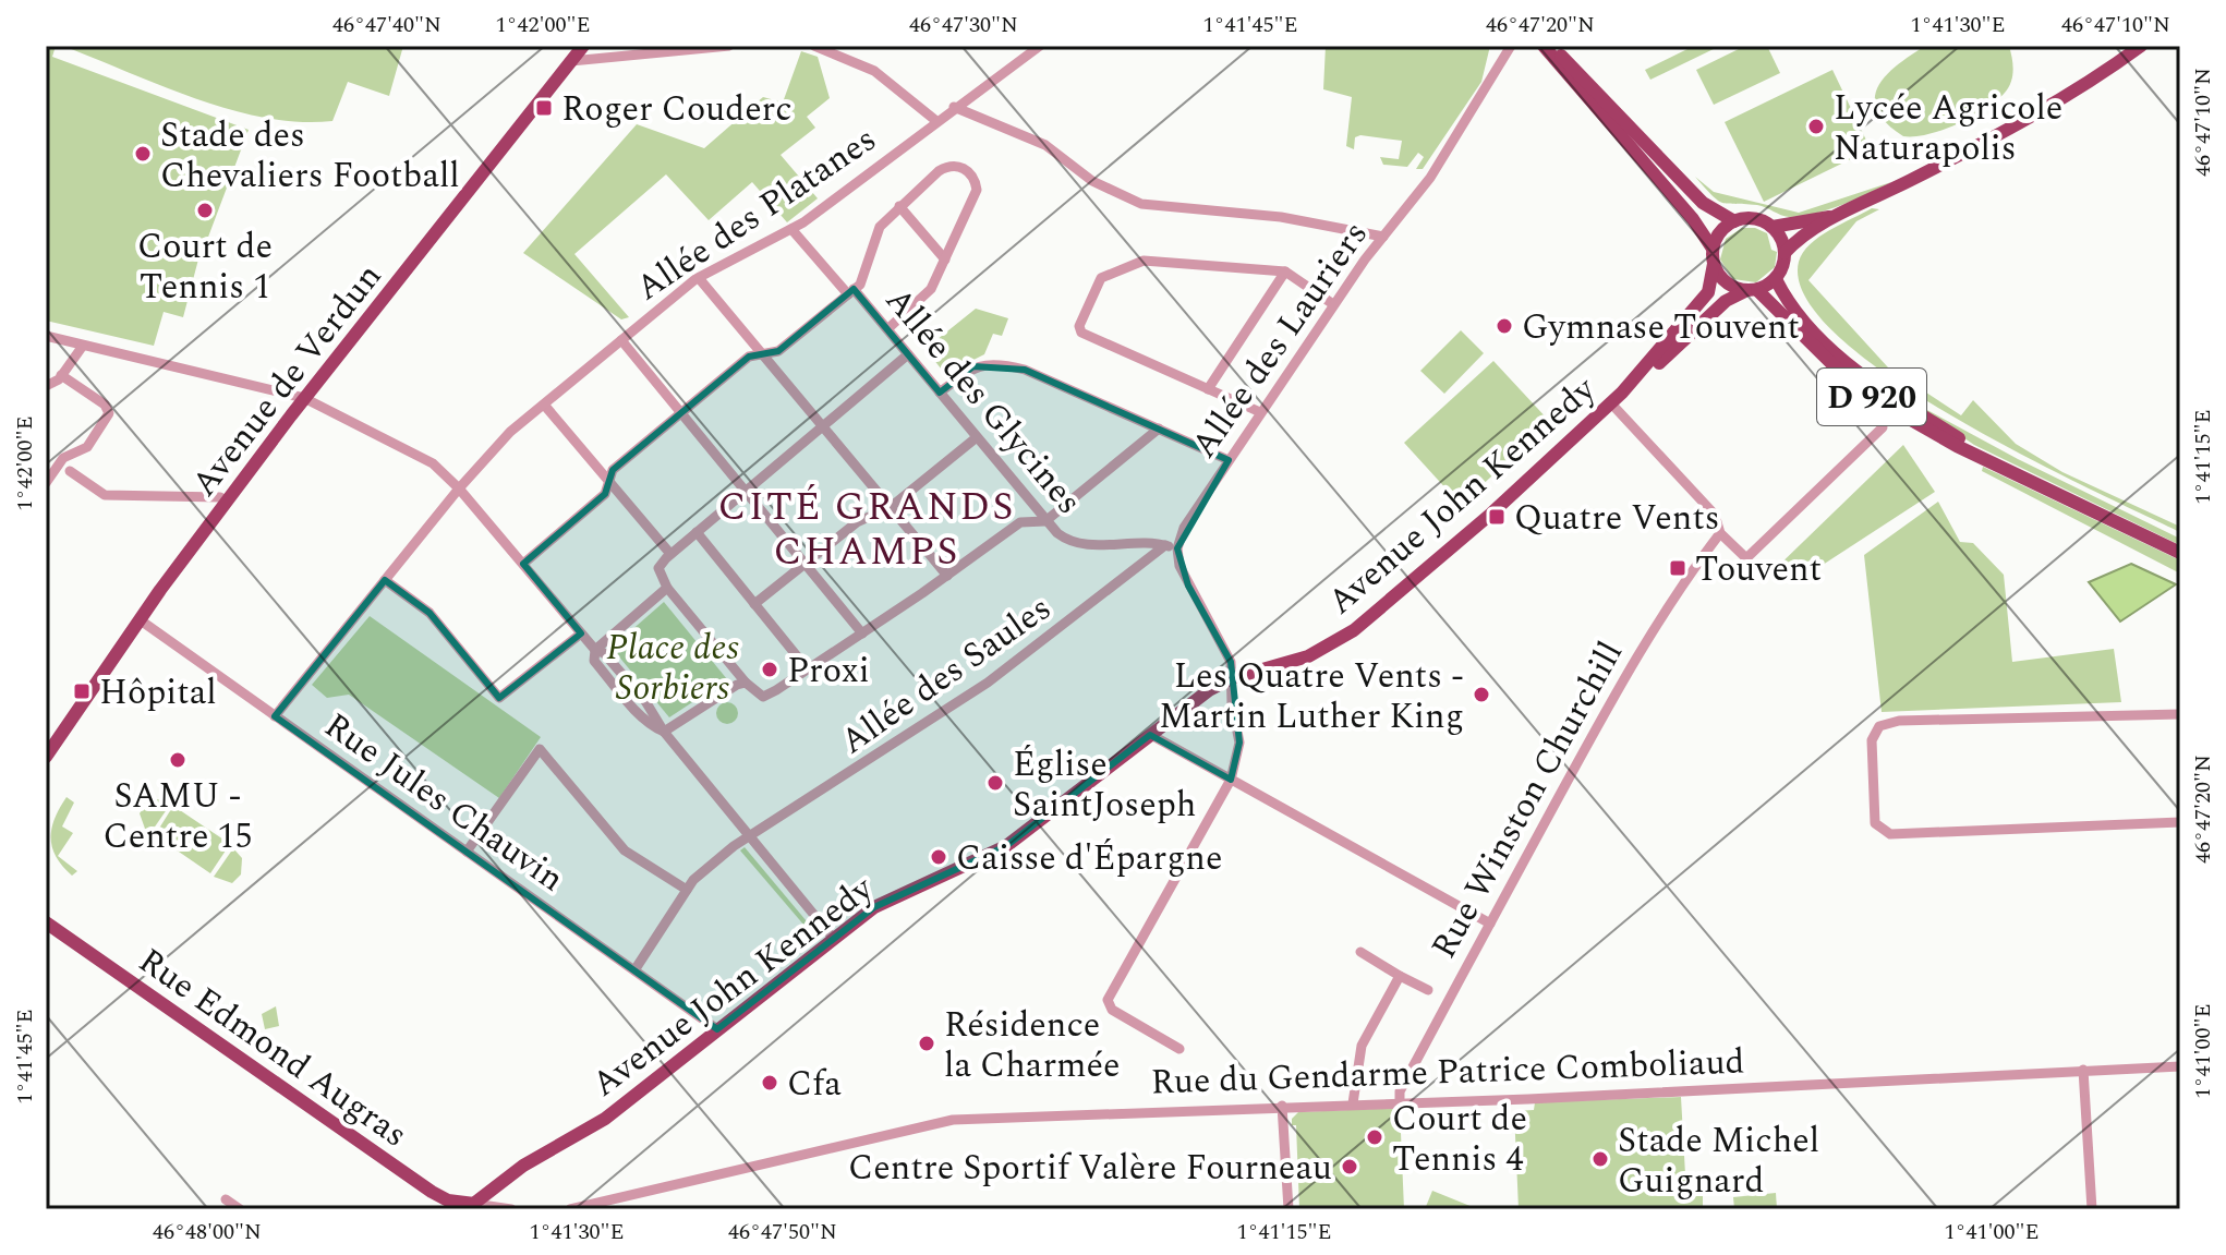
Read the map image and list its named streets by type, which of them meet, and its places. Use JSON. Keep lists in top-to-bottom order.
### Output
{
  "streets": {
    "main road": [
      "Avenue de Verdun",
      "D 920",
      "Avenue John Kennedy",
      "Rue Edmond Augras"
    ],
    "street": [
      "Allée des Platanes",
      "Allée des Lauriers",
      "Allée des Glycines",
      "Allée des Saules",
      "Rue Winston Churchill",
      "Rue Jules Chauvin",
      "Rue du Gendarme Patrice Comboliaud"
    ]
  },
  "crossings": [
    ["Allée des Platanes", "Allée des Glycines"],
    ["Allée des Platanes", "Rue Jules Chauvin"],
    ["Allée des Lauriers", "Allée des Glycines"],
    ["Avenue de Verdun", "Rue Jules Chauvin"],
    ["D 920", "Avenue John Kennedy"],
    ["Allée des Glycines", "Allée des Saules"],
    ["Avenue John Kennedy", "Rue Jules Chauvin"],
    ["Avenue John Kennedy", "Rue Edmond Augras"],
    ["Allée des Saules", "Rue Jules Chauvin"],
    ["Rue Winston Churchill", "Rue du Gendarme Patrice Comboliaud"]
  ],
  "districts": ["CITÉ GRANDS CHAMPS"],
  "parks": ["Place des Sorbiers"],
  "places": {
    "transit": [
      "Roger Couderc",
      "Quatre Vents",
      "Touvent",
      "Hôpital"
    ],
    "other": [
      "Lycée Agricole Naturapolis",
      "Stade des Chevaliers Football",
      "Court de Tennis 1",
      "Gymnase Touvent",
      "Proxi",
      "Les Quatre Vents - Martin Luther King",
      "SAMU - Centre 15",
      "Église SaintJoseph",
      "Caisse d'Épargne",
      "Résidence la Charmée",
      "Cfa",
      "Court de Tennis 4",
      "Stade Michel Guignard",
      "Centre Sportif Valère Fourneau"
    ]
  },
  "coordinates": [
    "46°47'40\"N",
    "1°42'00\"E",
    "46°47'30\"N",
    "1°41'45\"E",
    "46°47'20\"N",
    "1°41'30\"E",
    "46°47'10\"N",
    "1°41'15\"E",
    "1°41'00\"E",
    "46°48'00\"N",
    "46°47'50\"N"
  ]
}
